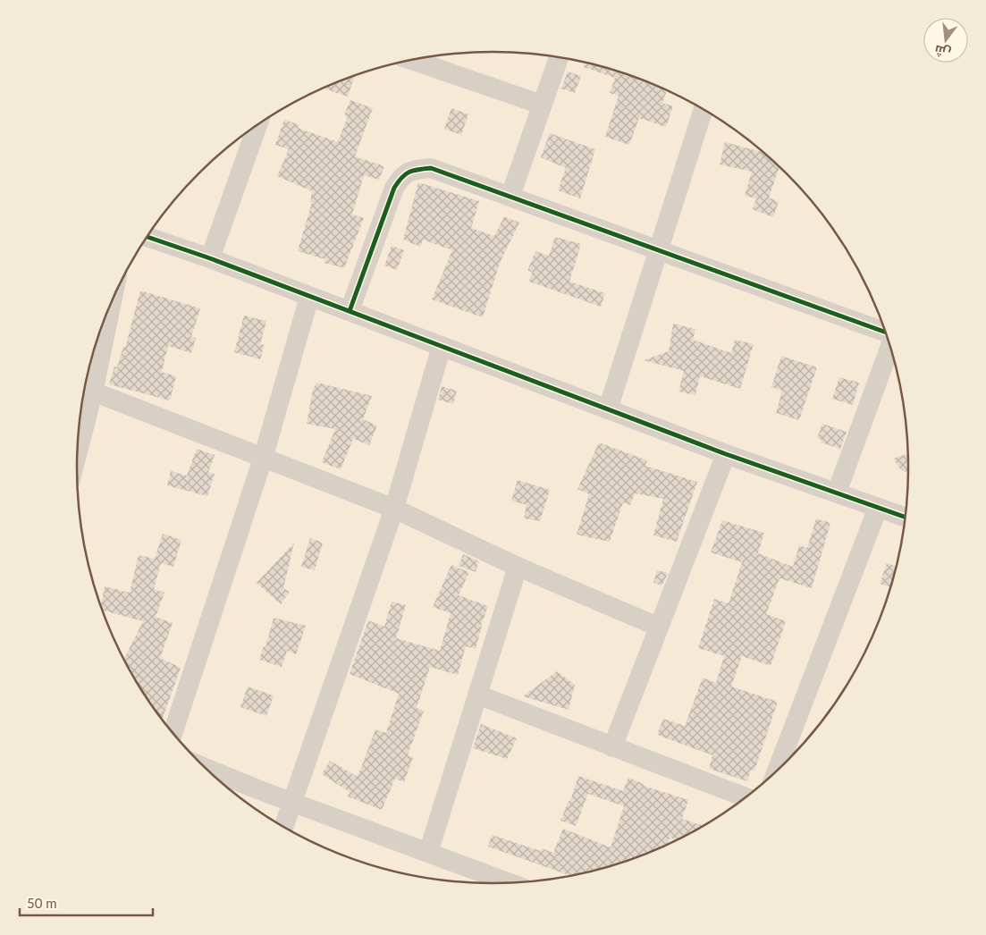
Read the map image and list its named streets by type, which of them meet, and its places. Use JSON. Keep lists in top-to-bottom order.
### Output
{
  "scale_bar": "50 m",
  "north": "bottom"
}
